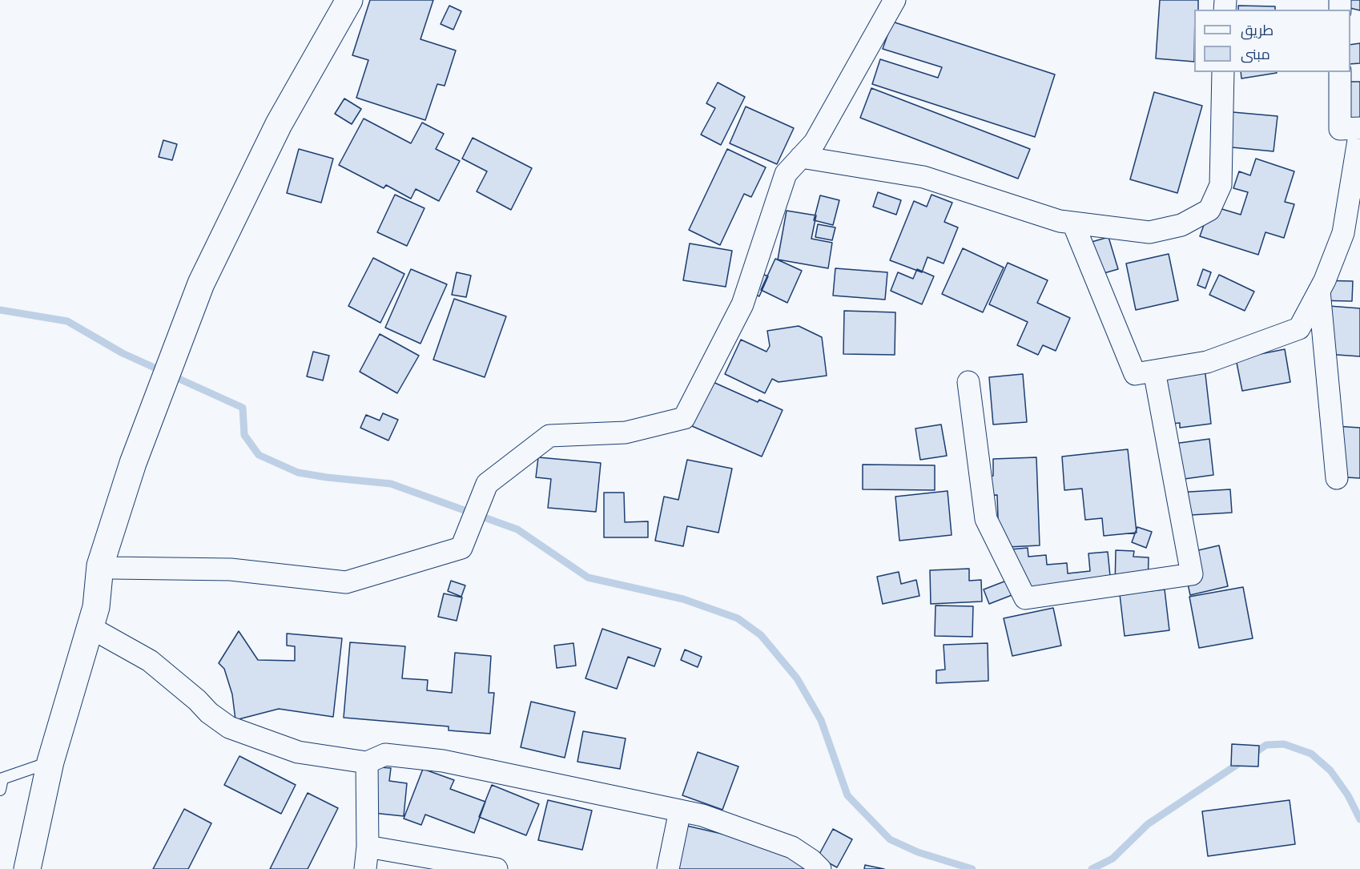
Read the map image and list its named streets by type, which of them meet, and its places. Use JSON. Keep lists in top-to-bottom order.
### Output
{
  "legend": ["طريق", "مبنى"]
}
